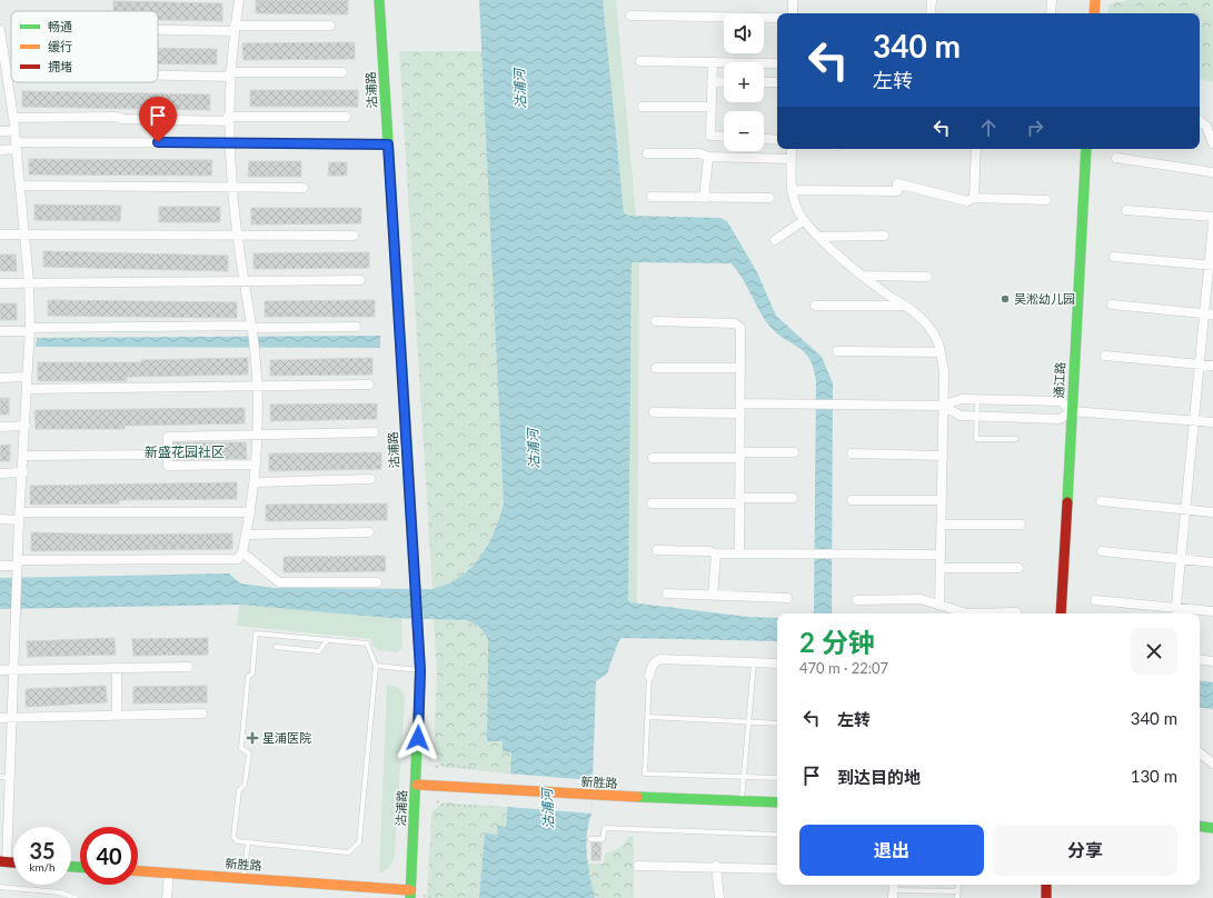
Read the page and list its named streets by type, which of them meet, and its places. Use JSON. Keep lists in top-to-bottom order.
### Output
{
  "streets": {
    "street": ["沽浦路", "通江路", "新胜路"]
  },
  "crossings": [
    ["沽浦路", "新胜路"]
  ],
  "districts": ["新盛花园社区"],
  "water": ["沽浦河"],
  "places": {
    "other": ["吴淞幼儿园"],
    "health": ["星浦医院"]
  },
  "legend": ["畅通", "缓行", "拥堵"],
  "page": {
    "map_buttons": ["+", "−"],
    "turn": ["340 m", "左转"],
    "heading": ["2 分钟", "470 m · 22:07"],
    "list": [
      {
        "name": "左转",
        "value": "340 m"
      },
      {
        "name": "到达目的地",
        "value": "130 m"
      }
    ],
    "buttons": ["退出", "分享"],
    "speed": "35 km/h",
    "limit": "40"
  }
}
